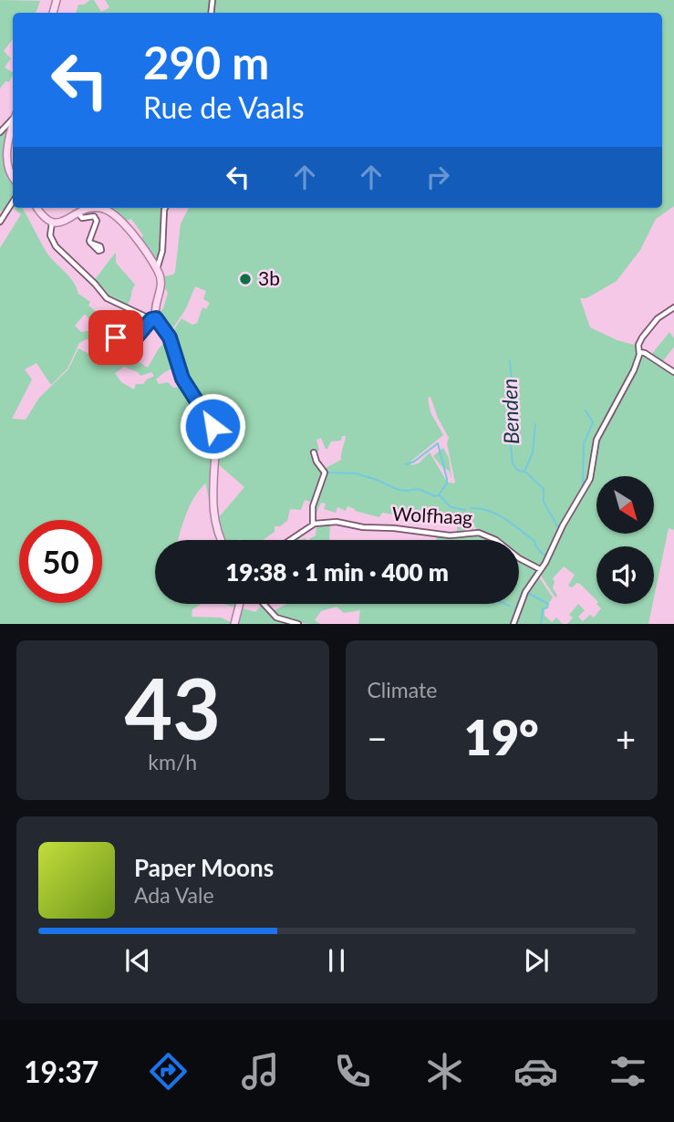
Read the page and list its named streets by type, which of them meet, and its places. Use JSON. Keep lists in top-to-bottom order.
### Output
{
  "streets": {
    "street": ["Wolfhaag"]
  },
  "water": ["Benden"],
  "places": ["3b"],
  "north": "bottom right",
  "page": {
    "turn": ["290 m", "Rue de Vaals"],
    "limit": "50",
    "trip": "19:38 · 1 min · 400 m",
    "tile": [
      ["43", "km/h"],
      "Climate"
    ],
    "heat": ["−", "19°", "+"],
    "song": ["Paper Moons", "Ada Vale"],
    "tabs": "19:37"
  }
}
